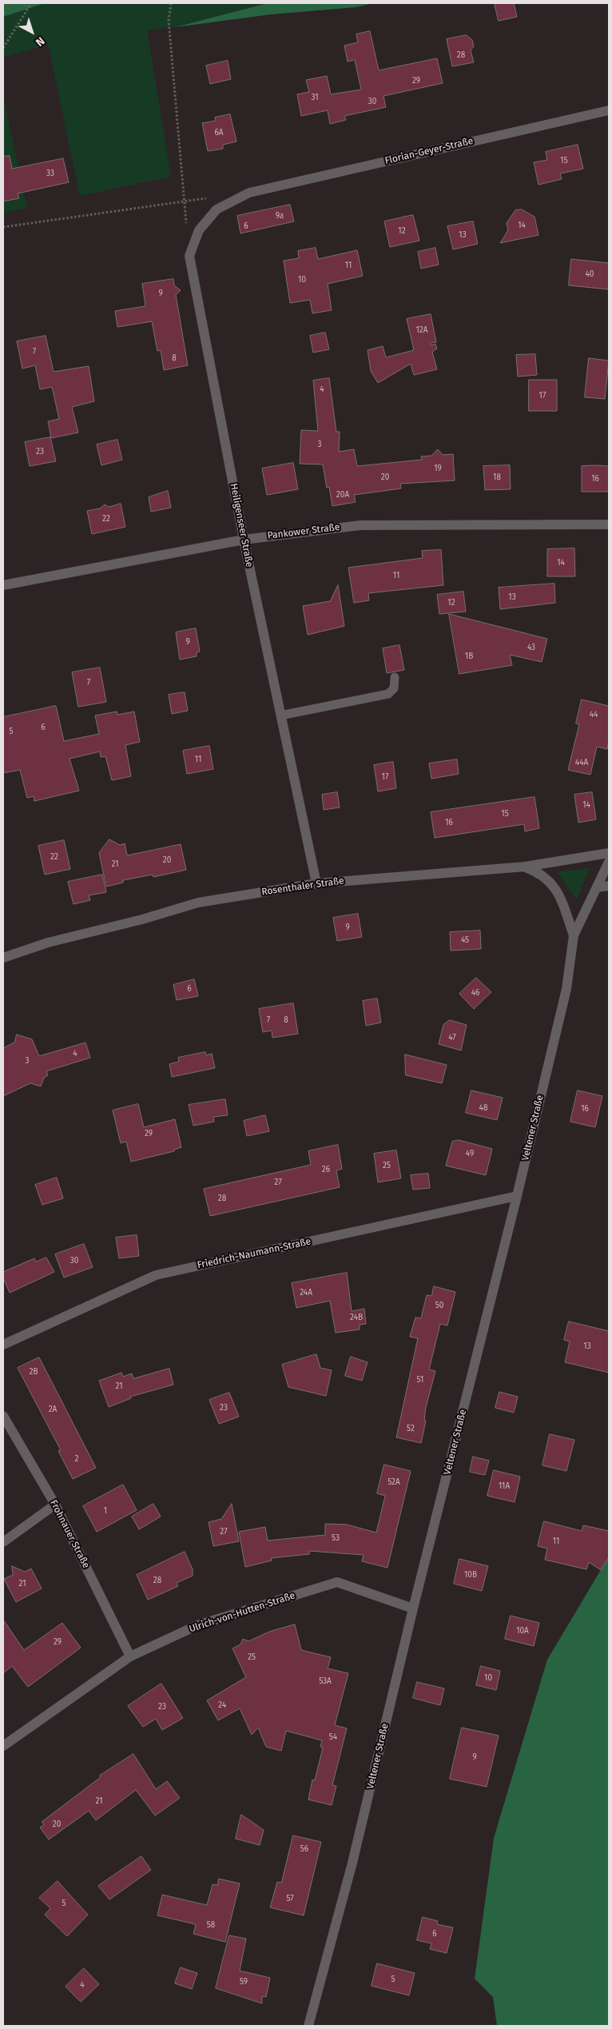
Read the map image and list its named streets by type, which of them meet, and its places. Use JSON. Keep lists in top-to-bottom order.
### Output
{
  "streets": {
    "street": [
      "Florian-Geyer-Straße",
      "Heiligenseer Straße",
      "Pankower Straße",
      "Rosenthaler Straße",
      "Veltener Straße",
      "Friedrich-Naumann-Straße",
      "Frohnauer Straße",
      "Ulrich-von-Hutten-Straße"
    ]
  },
  "crossings": [
    ["Florian-Geyer-Straße", "Heiligenseer Straße"],
    ["Heiligenseer Straße", "Pankower Straße"],
    ["Heiligenseer Straße", "Rosenthaler Straße"],
    ["Veltener Straße", "Friedrich-Naumann-Straße"],
    ["Veltener Straße", "Ulrich-von-Hutten-Straße"],
    ["Frohnauer Straße", "Ulrich-von-Hutten-Straße"]
  ],
  "house_numbers": [
    "28",
    "29",
    "31",
    "30",
    "6A",
    "15",
    "33",
    "9a",
    "14",
    "6",
    "12",
    "13",
    "11",
    "40",
    "10",
    "9",
    "12A",
    "7",
    "8",
    "4",
    "17",
    "3",
    "23",
    "19",
    "20",
    "18",
    "16",
    "20A",
    "22",
    "14",
    "11",
    "13",
    "12",
    "9",
    "43",
    "1B",
    "7",
    "44",
    "6",
    "5",
    "11",
    "44A",
    "17",
    "14",
    "15",
    "16",
    "22",
    "20",
    "21",
    "9",
    "45",
    "6",
    "46",
    "7",
    "8",
    "47",
    "4",
    "3",
    "48",
    "16",
    "29",
    "49",
    "25",
    "26",
    "27",
    "28",
    "30",
    "24A",
    "50",
    "24B",
    "13",
    "2B",
    "51",
    "21",
    "23",
    "2A",
    "52",
    "2",
    "52A",
    "11A",
    "1",
    "27",
    "53",
    "11",
    "10B",
    "28",
    "21",
    "10A",
    "29",
    "25",
    "10",
    "53A",
    "24",
    "23",
    "54",
    "9",
    "21",
    "20",
    "56",
    "57",
    "5",
    "58",
    "6",
    "5",
    "59",
    "4"
  ],
  "north": "bottom right"
}
